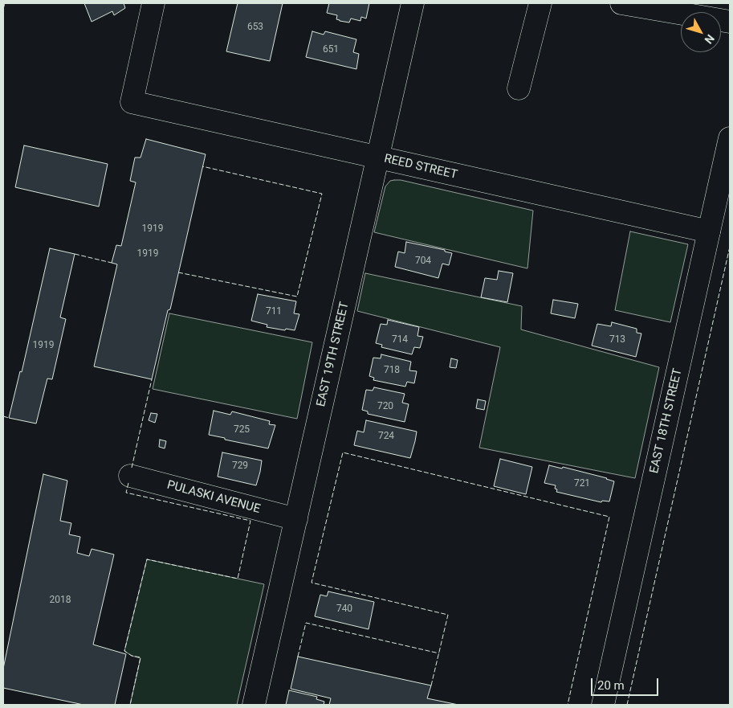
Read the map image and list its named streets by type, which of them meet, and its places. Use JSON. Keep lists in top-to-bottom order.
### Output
{
  "streets": {
    "street": [
      "REED STREET",
      "EAST 19TH STREET",
      "EAST 18TH STREET",
      "PULASKI AVENUE"
    ]
  },
  "crossings": [
    ["REED STREET", "EAST 19TH STREET"],
    ["REED STREET", "EAST 18TH STREET"],
    ["EAST 19TH STREET", "PULASKI AVENUE"]
  ],
  "house_numbers": [
    "653",
    "651",
    "1919",
    "1919",
    "704",
    "711",
    "714",
    "713",
    "1919",
    "718",
    "720",
    "725",
    "724",
    "729",
    "721",
    "2018",
    "740"
  ],
  "scale_bar": "20 m",
  "north": "bottom right"
}
